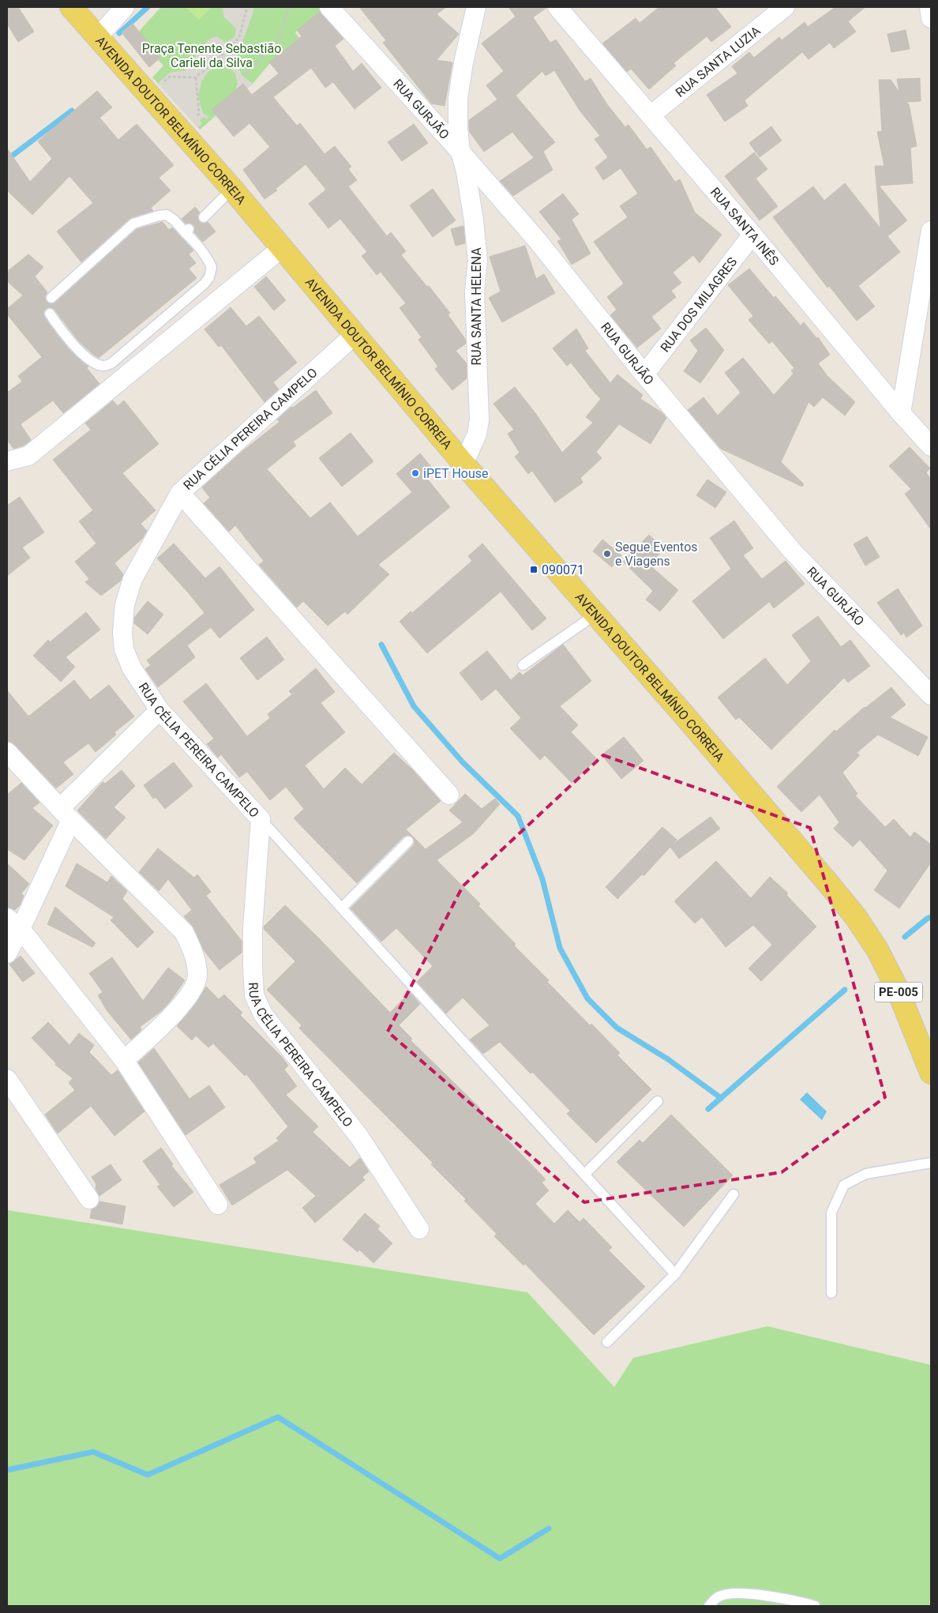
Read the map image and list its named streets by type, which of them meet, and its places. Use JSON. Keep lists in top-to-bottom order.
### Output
{
  "streets": {
    "main road": ["AVENIDA DOUTOR BELMÍNIO CORREIA", "PE-005"],
    "street": [
      "RUA SANTA LUZIA",
      "RUA GURJÃO",
      "RUA SANTA INÊS",
      "RUA DOS MILAGRES",
      "RUA SANTA HELENA",
      "RUA CÉLIA PEREIRA CAMPELO"
    ]
  },
  "crossings": [
    ["RUA SANTA LUZIA", "RUA SANTA INÊS"],
    ["RUA GURJÃO", "RUA DOS MILAGRES"],
    ["RUA GURJÃO", "RUA SANTA HELENA"],
    ["AVENIDA DOUTOR BELMÍNIO CORREIA", "RUA SANTA HELENA"],
    ["AVENIDA DOUTOR BELMÍNIO CORREIA", "RUA CÉLIA PEREIRA CAMPELO"],
    ["RUA SANTA INÊS", "RUA DOS MILAGRES"]
  ],
  "parks": ["Praça Tenente Sebastião Carieli da Silva"],
  "places": {
    "other": ["iPET House", "Segue Eventos e Viagens"],
    "transit": ["090071"]
  }
}
